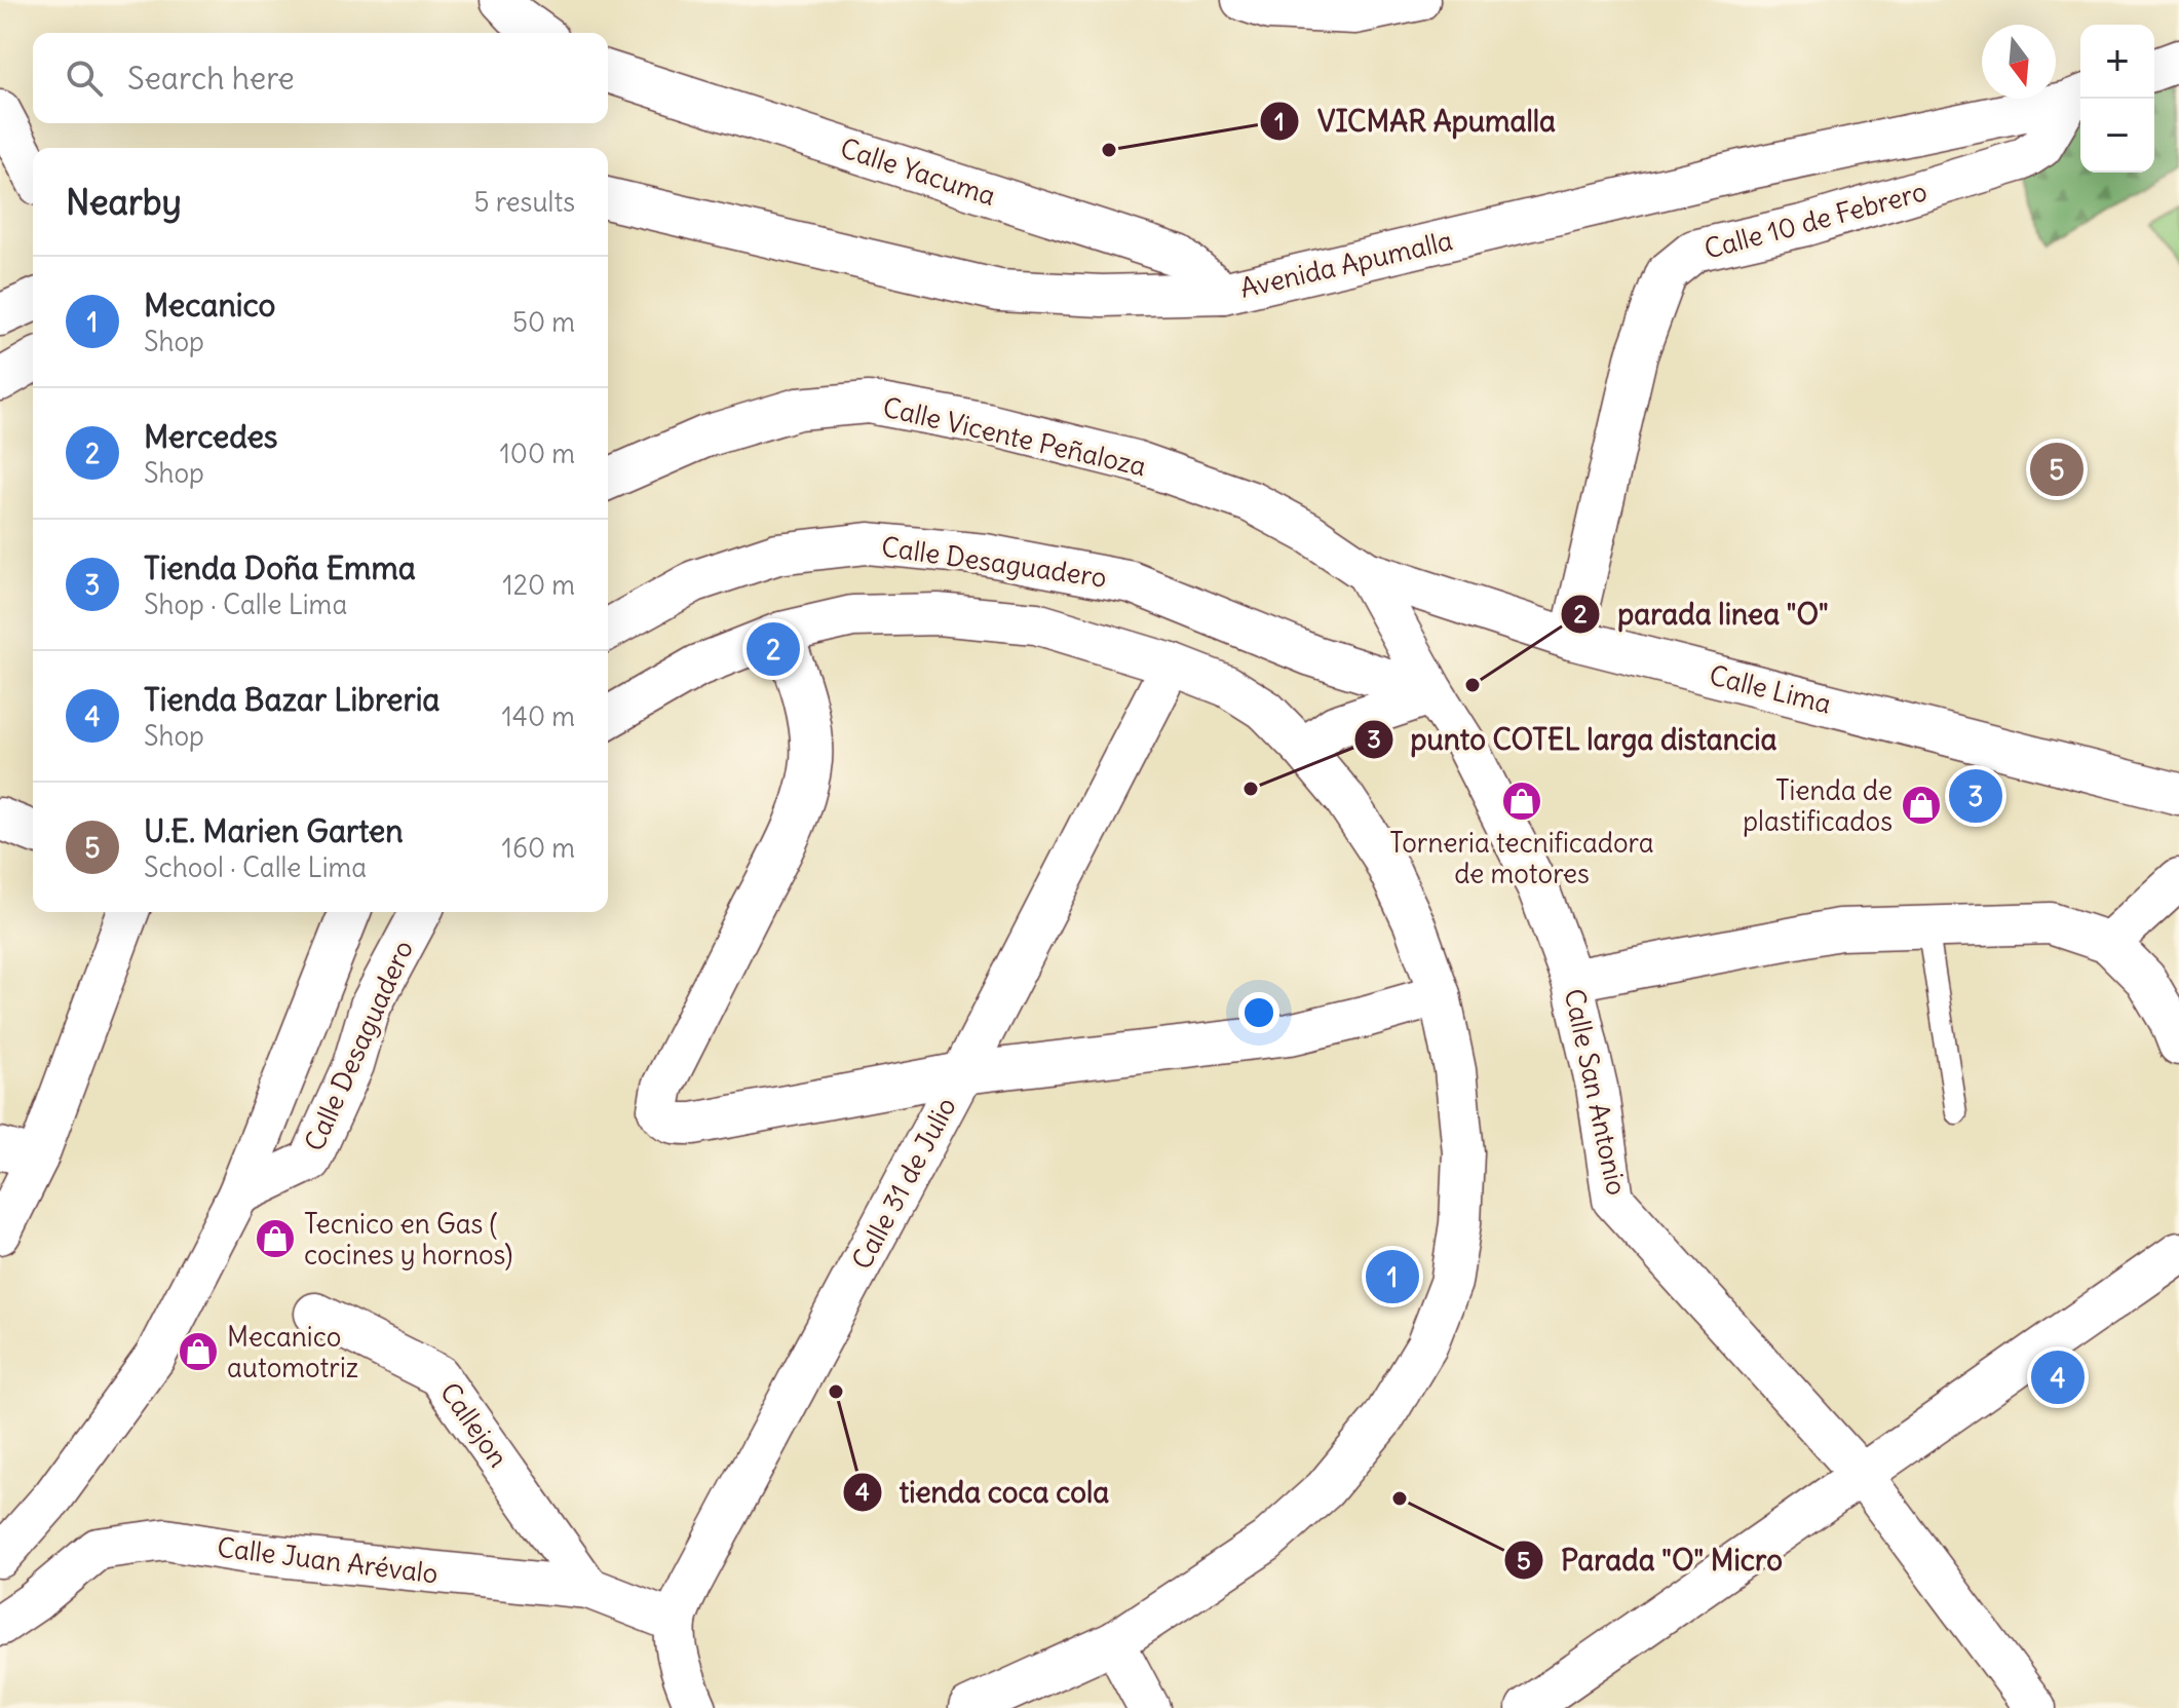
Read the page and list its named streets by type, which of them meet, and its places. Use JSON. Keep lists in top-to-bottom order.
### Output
{
  "streets": {
    "street": [
      "Calle Yacuma",
      "Calle 10 de Febrero",
      "Avenida Apumalla",
      "Calle Vicente Peñaloza",
      "Calle Desaguadero",
      "Calle Lima",
      "Calle San Antonio",
      "Calle 31 de Julio",
      "Callejon",
      "Calle Juan Arévalo"
    ]
  },
  "crossings": [
    ["Calle Yacuma", "Avenida Apumalla"],
    ["Calle 10 de Febrero", "Avenida Apumalla"],
    ["Calle 10 de Febrero", "Calle Lima"],
    ["Calle Vicente Peñaloza", "Calle Lima"],
    ["Calle Vicente Peñaloza", "Calle San Antonio"],
    ["Calle Desaguadero", "Calle San Antonio"],
    ["Calle Desaguadero", "Calle 31 de Julio"],
    ["Calle Lima", "Calle San Antonio"],
    ["Calle 31 de Julio", "Calle Juan Arévalo"],
    ["Callejon", "Calle Juan Arévalo"]
  ],
  "places": {
    "other": [
      "VICMAR Apumalla",
      "parada linea \"O\"",
      "punto COTEL larga distancia",
      "tienda coca cola",
      "Parada \"O\" Micro"
    ],
    "shop": [
      "Torneria tecnificadora de motores",
      "Tienda de plastificados",
      "Tecnico en Gas ( cocines y hornos)",
      "Mecanico automotriz"
    ]
  },
  "north": "bottom",
  "page": {
    "map_buttons": ["+", "−"],
    "search": "Search here",
    "heading": ["Nearby", "5 results"],
    "list": [
      {
        "mark": "1",
        "name": "Mecanico",
        "note": "Shop",
        "value": "50 m"
      },
      {
        "mark": "2",
        "name": "Mercedes",
        "note": "Shop",
        "value": "100 m"
      },
      {
        "mark": "3",
        "name": "Tienda Doña Emma",
        "note": "Shop · Calle Lima",
        "value": "120 m"
      },
      {
        "mark": "4",
        "name": "Tienda Bazar Libreria",
        "note": "Shop",
        "value": "140 m"
      },
      {
        "mark": "5",
        "name": "U.E. Marien Garten",
        "note": "School · Calle Lima",
        "value": "160 m"
      }
    ],
    "pins": [
      "5",
      "2",
      "3",
      "1",
      "4"
    ]
  }
}
